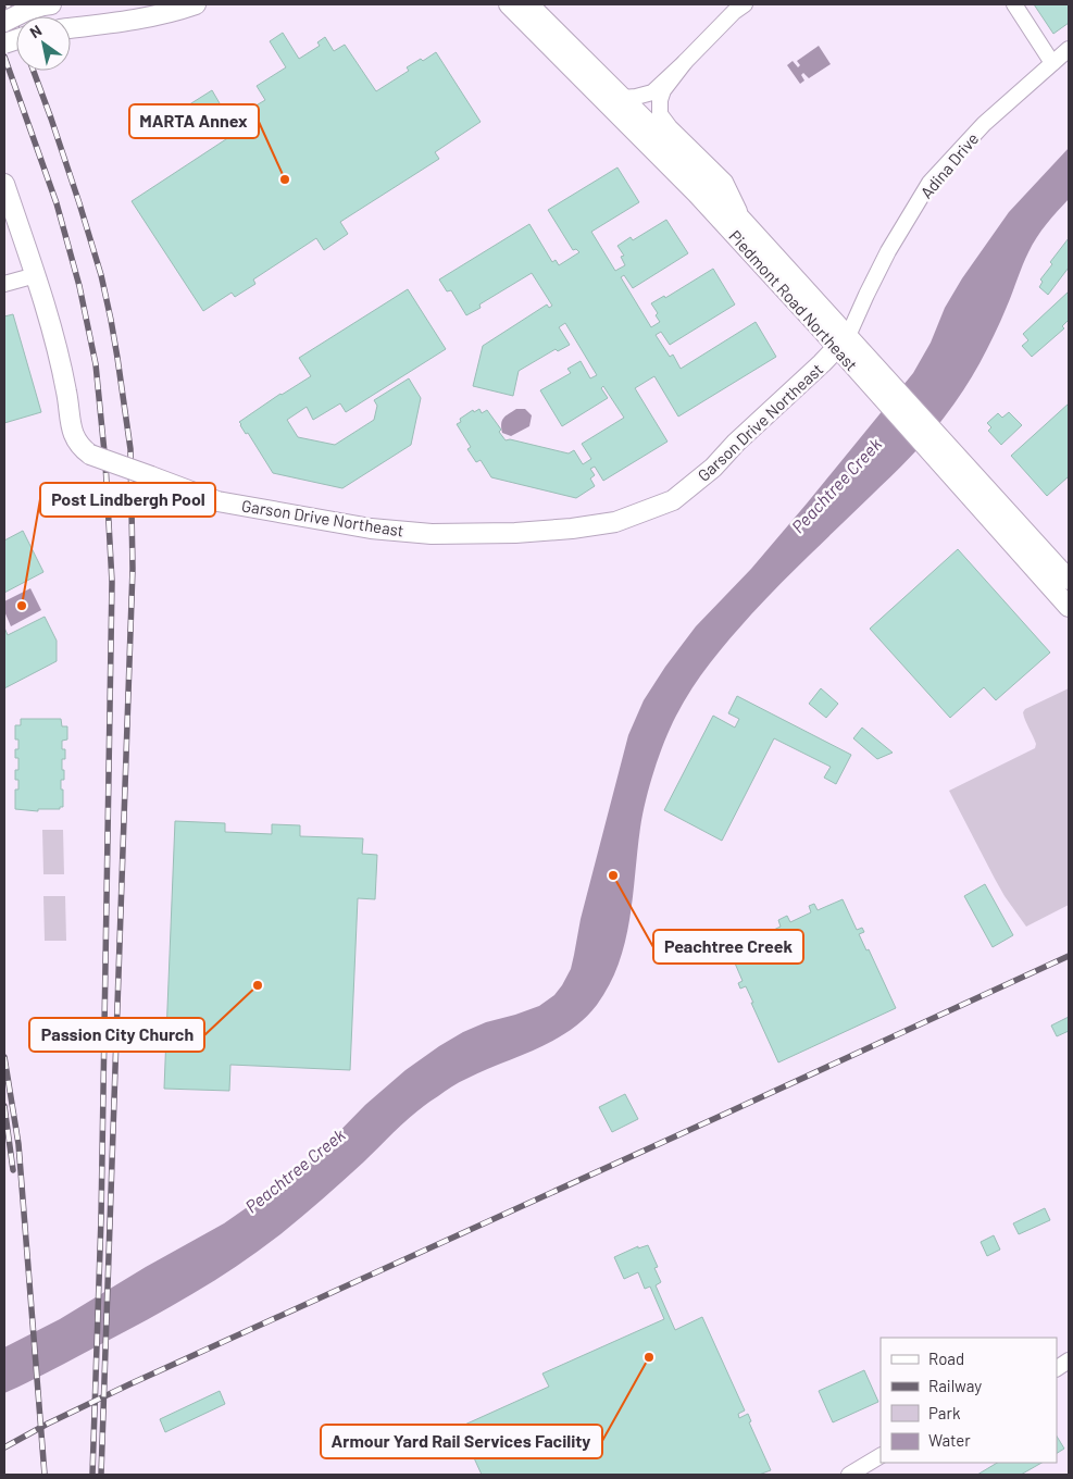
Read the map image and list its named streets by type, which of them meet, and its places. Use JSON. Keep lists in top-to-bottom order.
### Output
{
  "streets": {
    "main road": ["Piedmont Road Northeast", "Garson Drive Northeast"],
    "street": ["Adina Drive"]
  },
  "crossings": [
    ["Adina Drive", "Piedmont Road Northeast"],
    ["Adina Drive", "Garson Drive Northeast"],
    ["Piedmont Road Northeast", "Garson Drive Northeast"]
  ],
  "water": ["Peachtree Creek"],
  "places": [
    "MARTA Annex",
    "Post Lindbergh Pool",
    "Peachtree Creek",
    "Passion City Church",
    "Armour Yard Rail Services Facility"
  ],
  "legend": [
    "Road",
    "Railway",
    "Park",
    "Water"
  ],
  "north": "top left"
}
